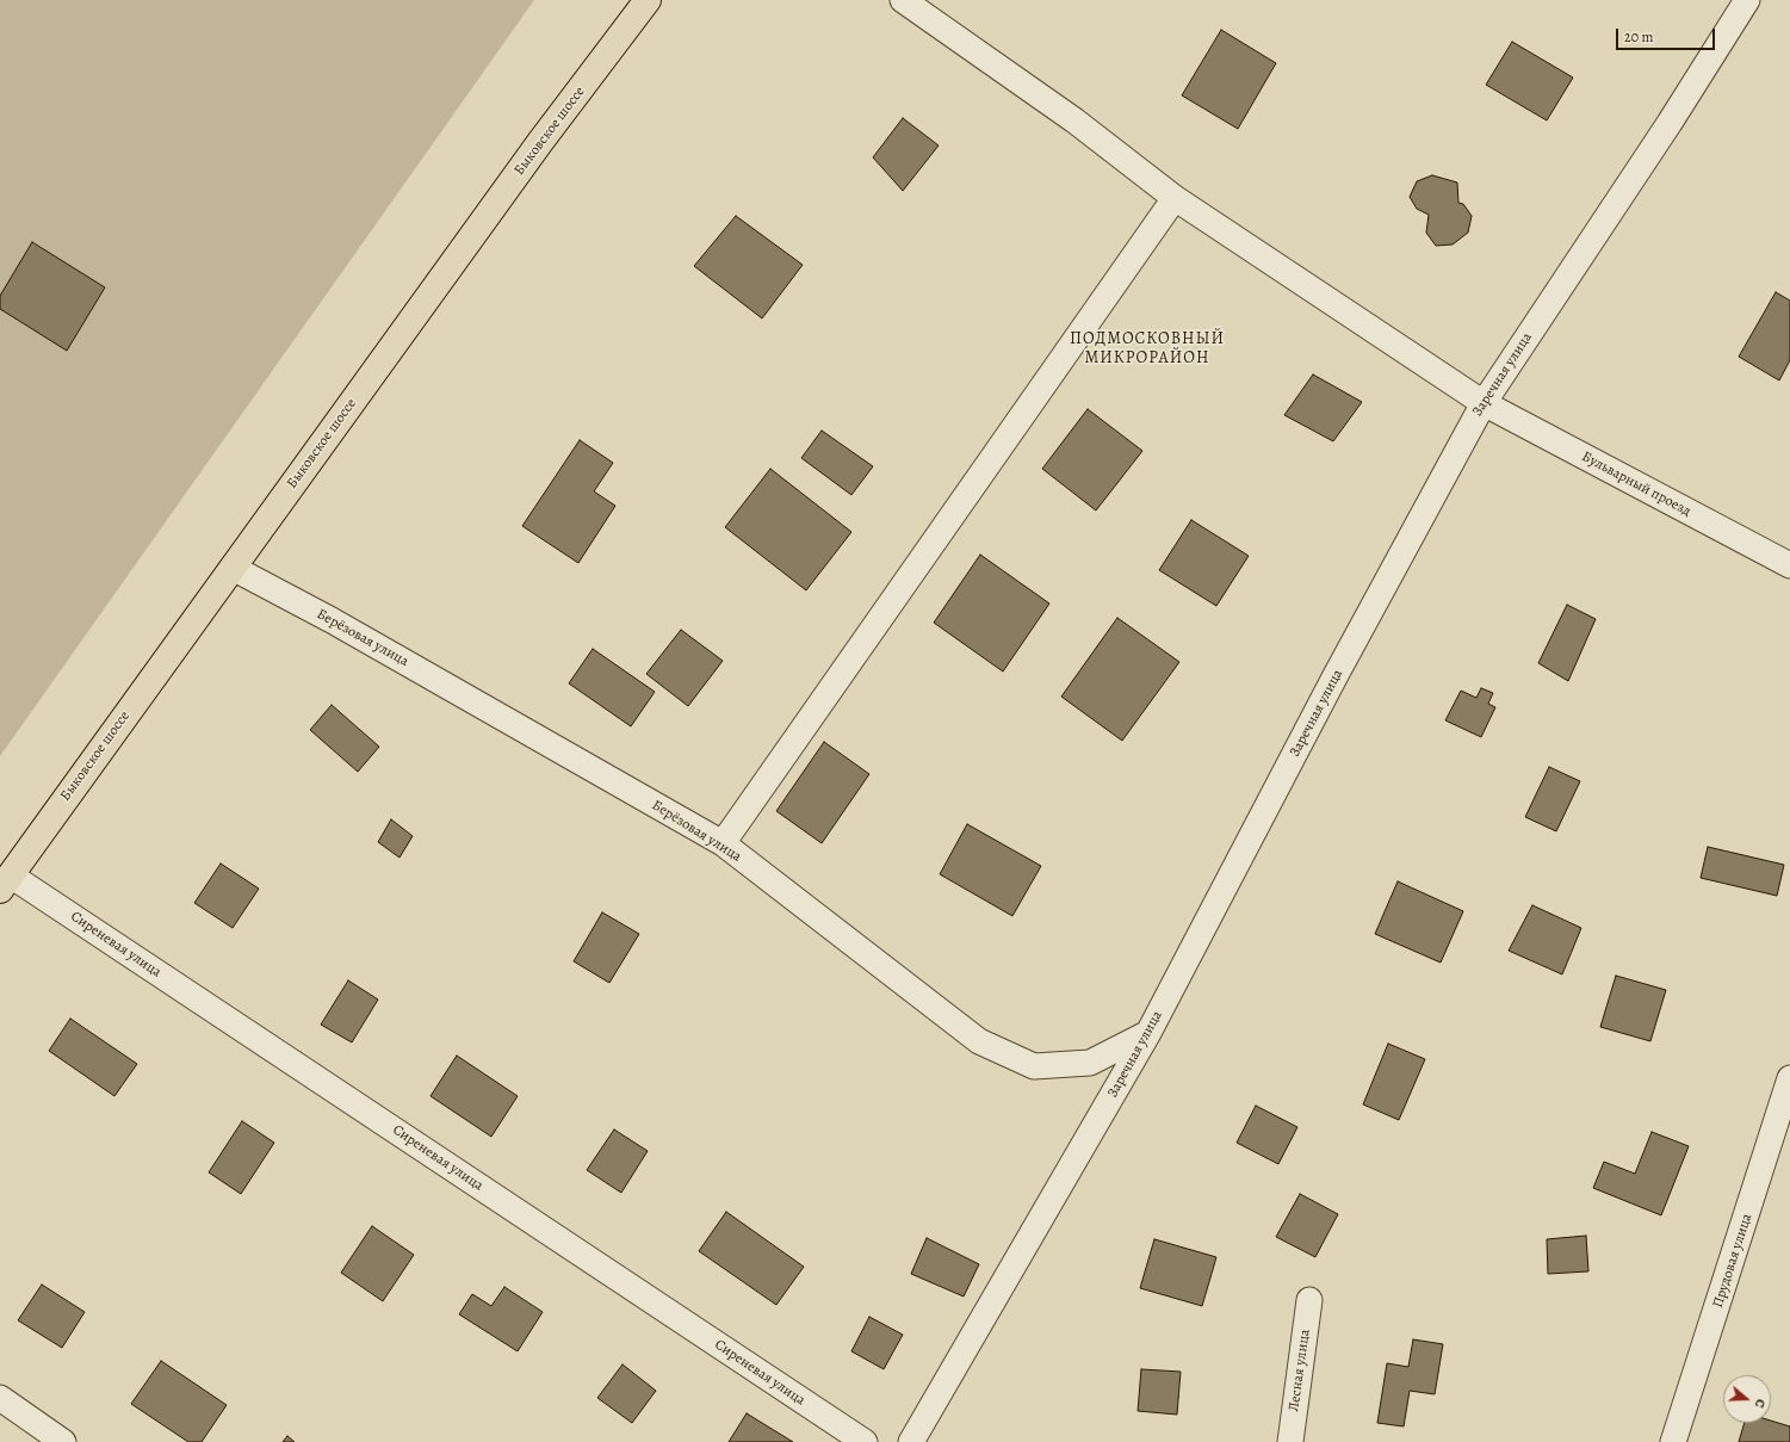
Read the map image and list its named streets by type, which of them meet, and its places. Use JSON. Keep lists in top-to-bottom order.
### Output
{
  "streets": {
    "main road": ["Быковское шоссе"],
    "street": [
      "Заречная улица",
      "Бульварный проезд",
      "Берёзовая улица",
      "Сиреневая улица",
      "Прудовая улица",
      "Лесная улица"
    ]
  },
  "crossings": [
    ["Быковское шоссе", "Берёзовая улица"],
    ["Быковское шоссе", "Сиреневая улица"],
    ["Заречная улица", "Бульварный проезд"],
    ["Заречная улица", "Берёзовая улица"]
  ],
  "districts": ["ПОДМОСКОВНЫЙ МИКРОРАЙОН"],
  "scale_bar": "20 m",
  "north": "right"
}
